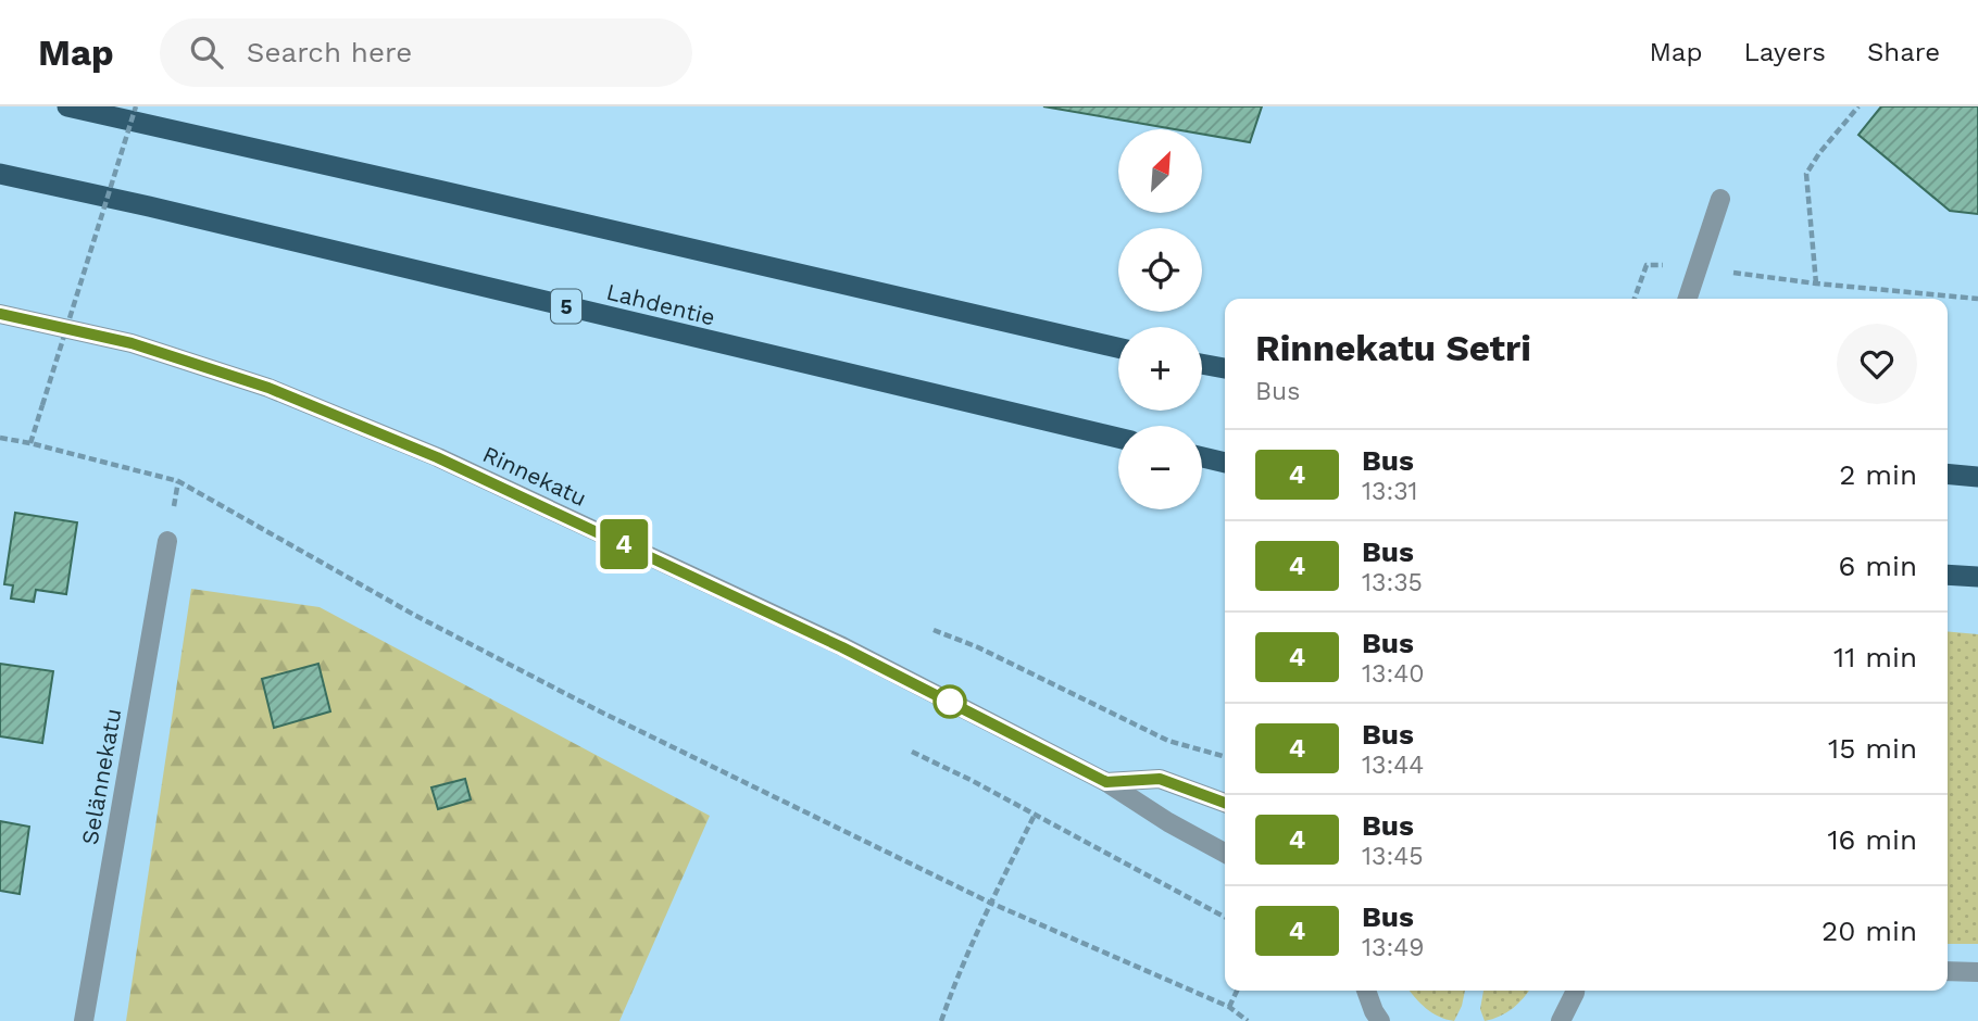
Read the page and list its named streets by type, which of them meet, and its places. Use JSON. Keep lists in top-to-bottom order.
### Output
{
  "streets": {
    "highway": ["Lahdentie", "5"],
    "street": ["Rinnekatu", "Selännekatu"]
  },
  "lines": ["bus line 4"],
  "north": "top right",
  "page": {
    "header": "Map",
    "search": "Search here",
    "nav": ["Map", "Layers", "Share"],
    "on_map": "4",
    "map_buttons": ["+", "−"],
    "heading": ["Rinnekatu Setri", "Bus"],
    "list": [
      {
        "mark": "4",
        "name": "Bus",
        "note": "13:31",
        "value": "2 min"
      },
      {
        "mark": "4",
        "name": "Bus",
        "note": "13:35",
        "value": "6 min"
      },
      {
        "mark": "4",
        "name": "Bus",
        "note": "13:40",
        "value": "11 min"
      },
      {
        "mark": "4",
        "name": "Bus",
        "note": "13:44",
        "value": "15 min"
      },
      {
        "mark": "4",
        "name": "Bus",
        "note": "13:45",
        "value": "16 min"
      },
      {
        "mark": "4",
        "name": "Bus",
        "note": "13:49",
        "value": "20 min"
      }
    ]
  }
}
